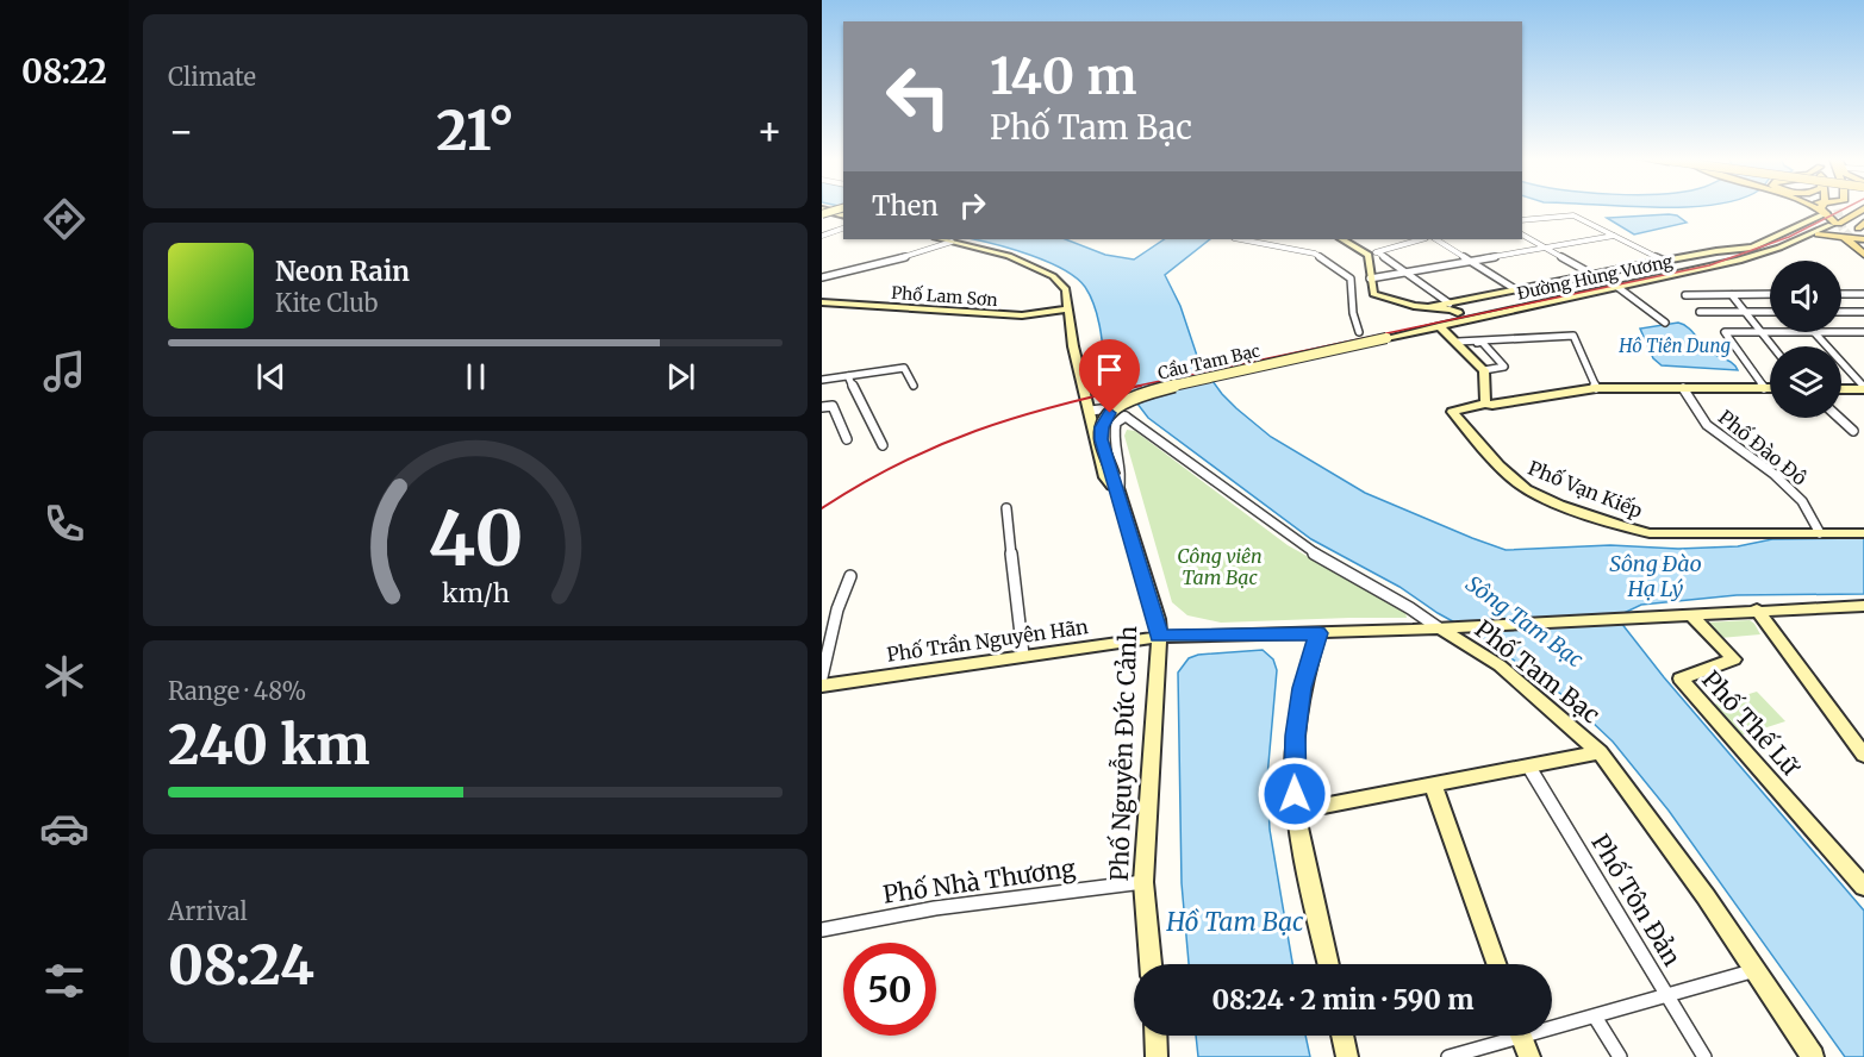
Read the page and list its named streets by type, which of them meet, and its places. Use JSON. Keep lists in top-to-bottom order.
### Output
{
  "streets": {
    "main road": [
      "Đường Hùng Vương",
      "Phố Lam Sơn",
      "Cầu Tam Bạc",
      "Phố Vạn Kiếp",
      "Phố Trần Nguyên Hãn",
      "Phố Tam Bạc",
      "Phố Thế Lữ",
      "Phố Nguyễn Đức Cảnh"
    ],
    "street": ["Phố Đào Đô", "Phố Nhà Thương", "Phố Tôn Đản"]
  },
  "crossings": [
    ["Đường Hùng Vương", "Cầu Tam Bạc"],
    ["Phố Lam Sơn", "Phố Nguyễn Đức Cảnh"],
    ["Cầu Tam Bạc", "Phố Nguyễn Đức Cảnh"],
    ["Phố Đào Đô", "Phố Vạn Kiếp"],
    ["Phố Trần Nguyên Hãn", "Phố Nguyễn Đức Cảnh"],
    ["Phố Nguyễn Đức Cảnh", "Phố Nhà Thương"]
  ],
  "water": [
    "Hô Tiên Dung",
    "Sông Đào Hạ Lý",
    "Sông Tam Bạc",
    "Hồ Tam Bạc"
  ],
  "parks": ["Công viên Tam Bạc"],
  "page": {
    "tabs": "08:22",
    "tile": [
      "Climate",
      ["Range · 48%", "240 km"],
      ["Arrival", "08:24"]
    ],
    "turn": ["140 m", "Phố Tam Bạc"],
    "heat": ["−", "21°", "+"],
    "then": "Then",
    "song": ["Neon Rain", "Kite Club"],
    "limit": "50",
    "trip": "08:24 · 2 min · 590 m",
    "gauge": ["40", "km/h"]
  }
}
